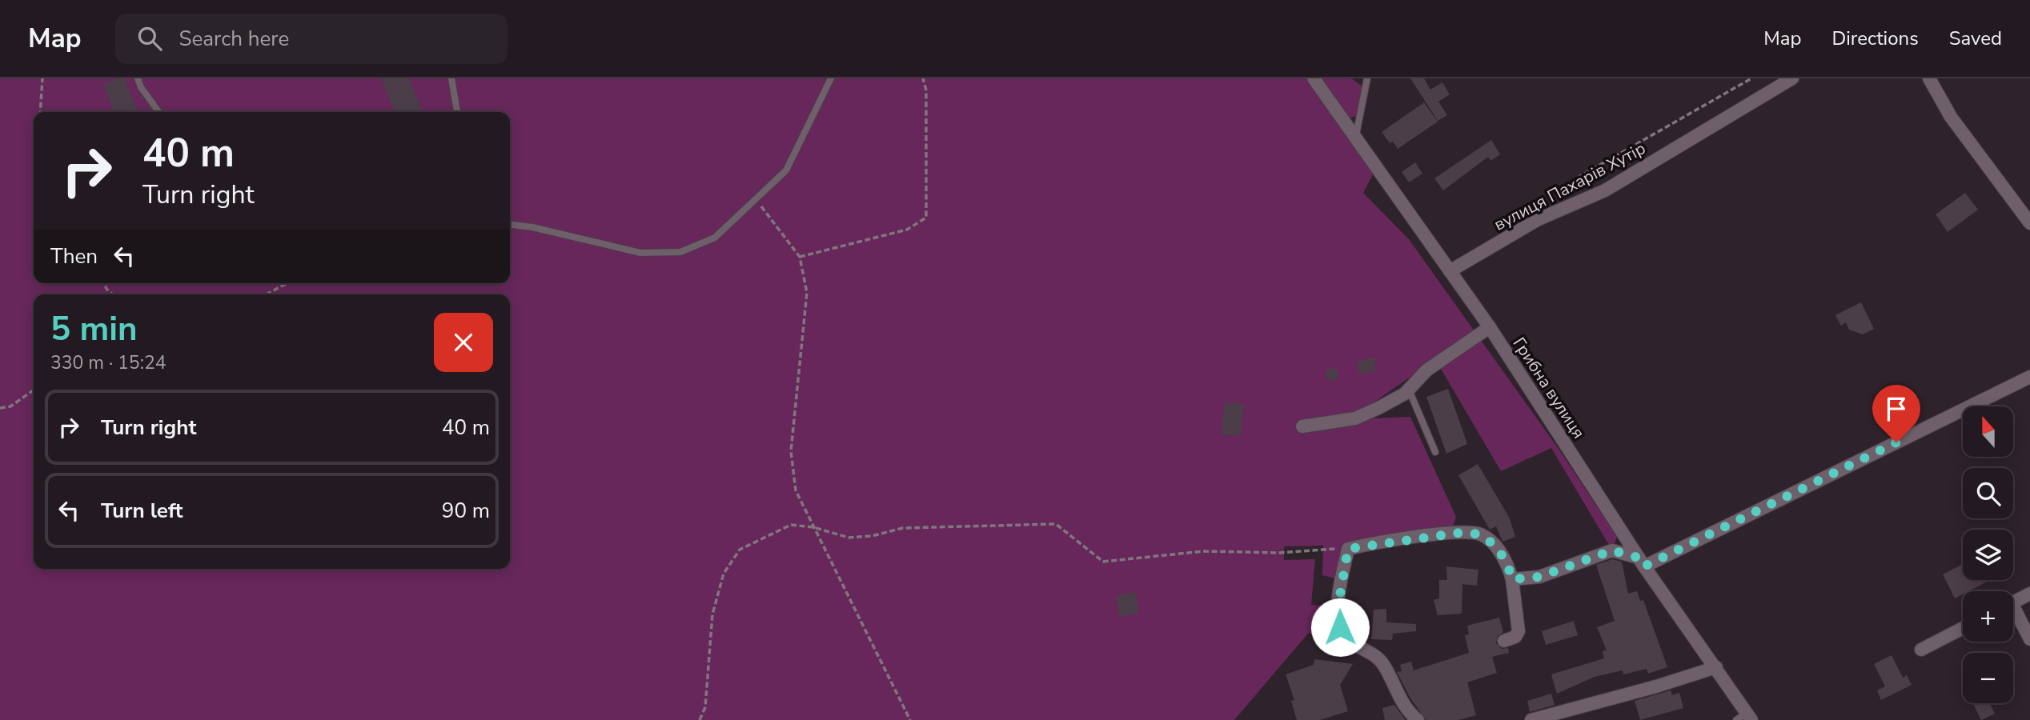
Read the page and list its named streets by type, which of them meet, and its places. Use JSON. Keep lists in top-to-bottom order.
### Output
{
  "streets": {
    "street": ["вулиця Пахарів Хутір", "Грибна вулиця"]
  },
  "crossings": [
    ["вулиця Пахарів Хутір", "Грибна вулиця"]
  ],
  "north": "top",
  "page": {
    "header": "Map",
    "search": "Search here",
    "nav": ["Map", "Directions", "Saved"],
    "turn": ["40 m", "Turn right"],
    "then": "Then",
    "heading": ["5 min", "330 m · 15:24"],
    "list": [
      {
        "name": "Turn right",
        "value": "40 m"
      },
      {
        "name": "Turn left",
        "value": "90 m"
      }
    ],
    "map_buttons": ["+", "−"]
  }
}
